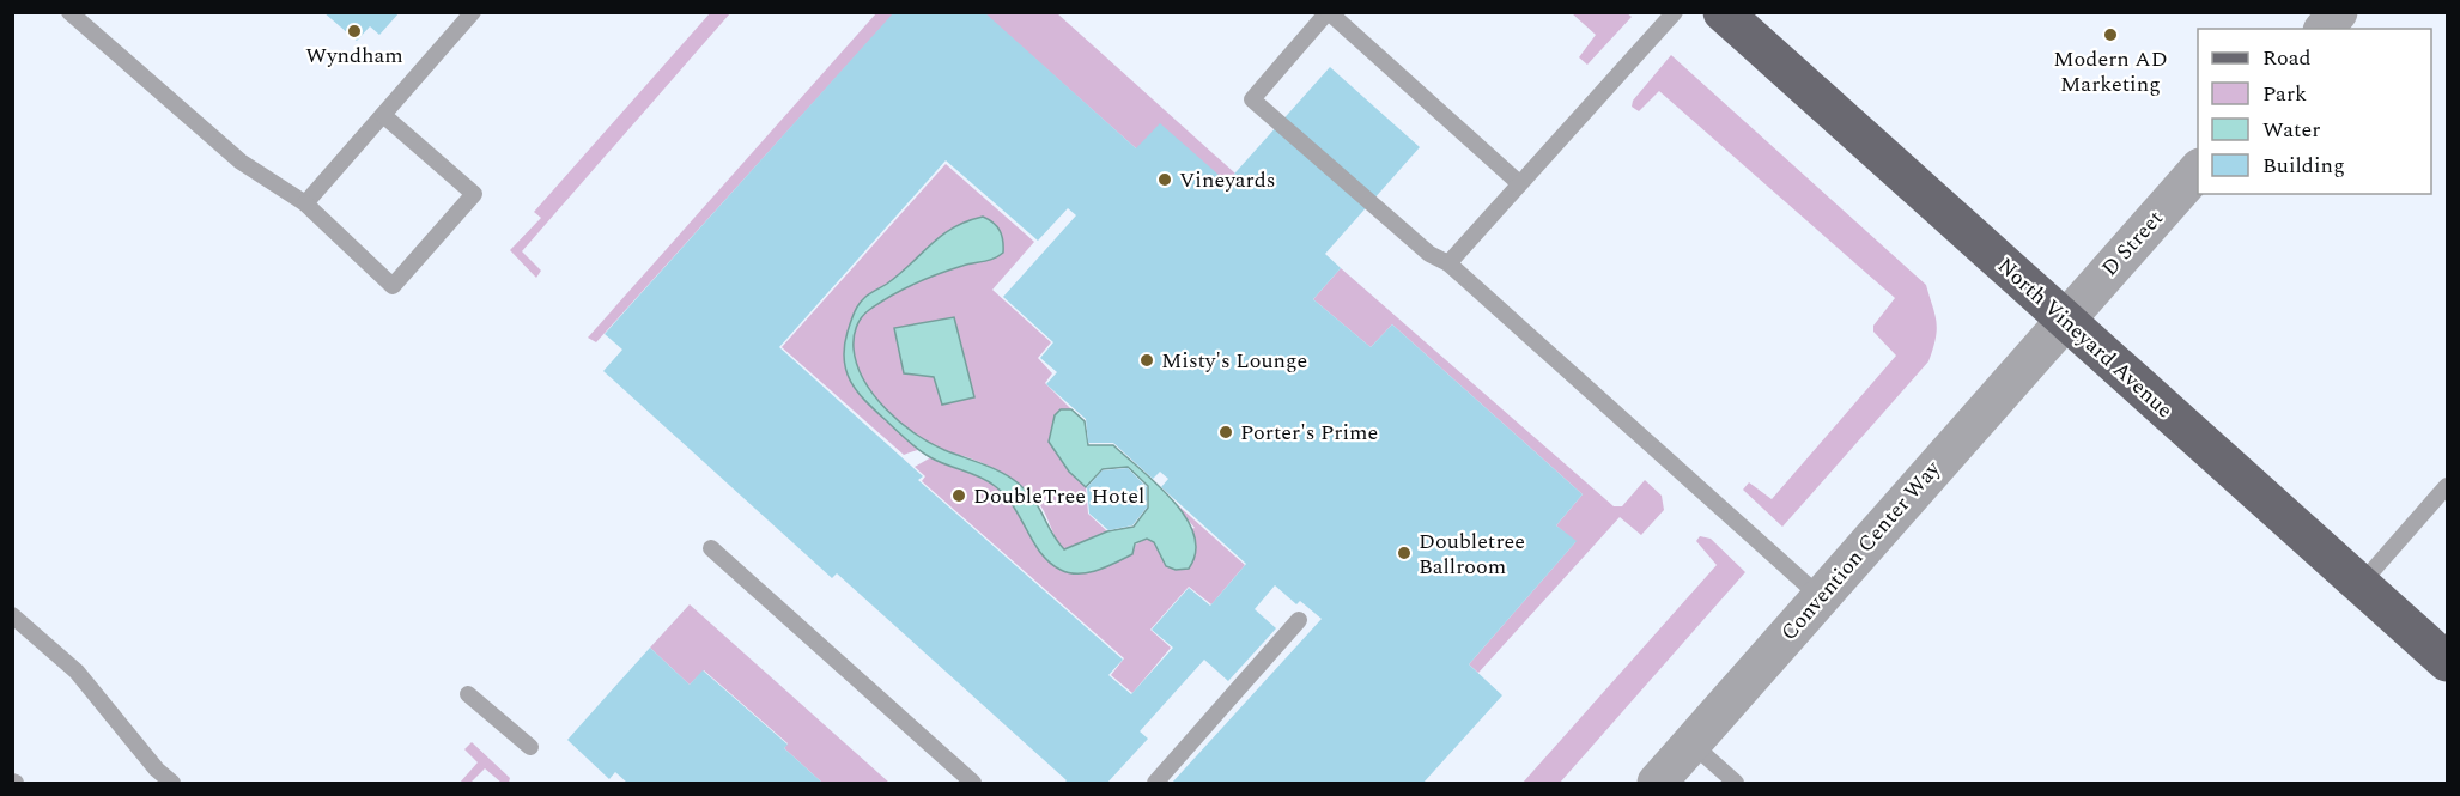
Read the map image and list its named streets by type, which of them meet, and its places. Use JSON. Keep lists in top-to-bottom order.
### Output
{
  "streets": {
    "main road": ["North Vineyard Avenue"],
    "street": ["D Street", "Convention Center Way"]
  },
  "crossings": [
    ["D Street", "North Vineyard Avenue"],
    ["D Street", "Convention Center Way"],
    ["North Vineyard Avenue", "Convention Center Way"]
  ],
  "places": [
    "Wyndham",
    "Modern AD Marketing",
    "Vineyards",
    "Misty's Lounge",
    "Porter's Prime",
    "DoubleTree Hotel",
    "Doubletree Ballroom"
  ],
  "legend": [
    "Road",
    "Park",
    "Water",
    "Building"
  ]
}
